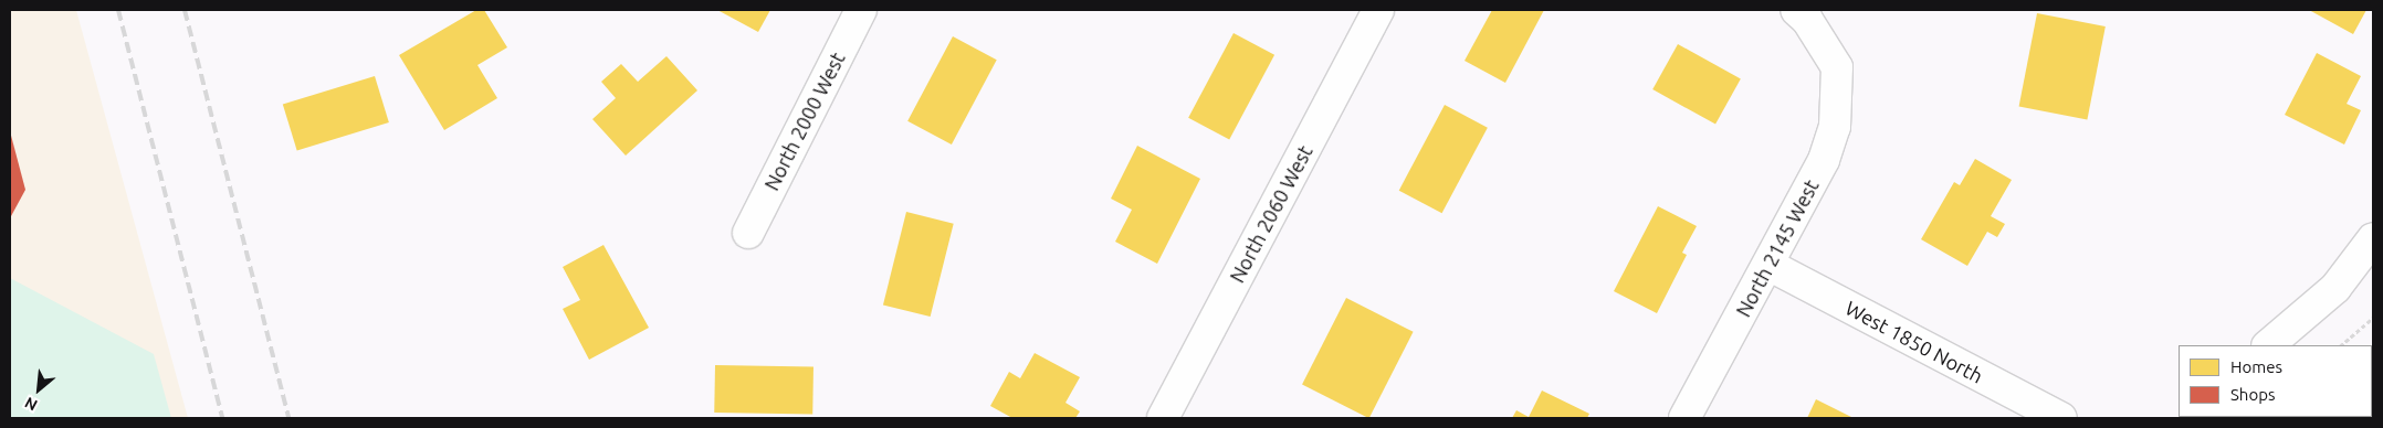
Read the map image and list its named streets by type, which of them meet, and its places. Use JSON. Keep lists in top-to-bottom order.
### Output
{
  "streets": {
    "street": [
      "North 2000 West",
      "North 2060 West",
      "North 2145 West",
      "West 1850 North"
    ]
  },
  "crossings": [
    ["North 2145 West", "West 1850 North"]
  ],
  "legend": ["Homes", "Shops"],
  "north": "bottom left"
}
